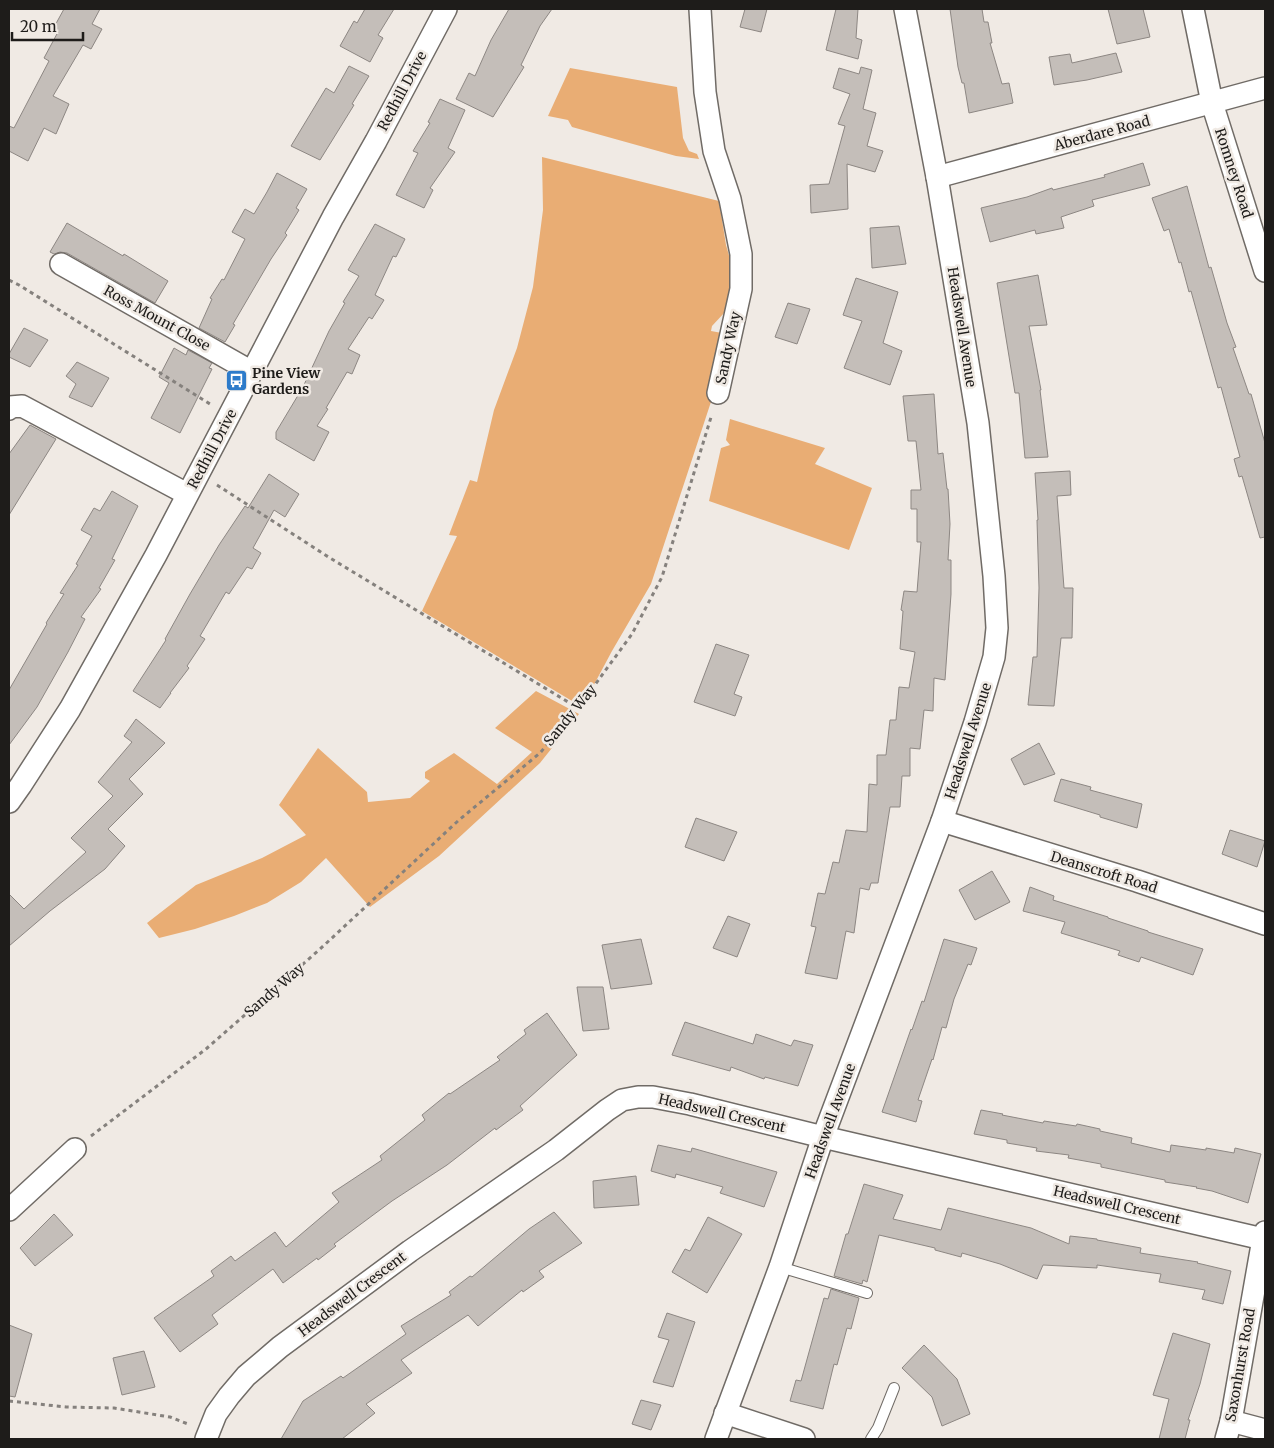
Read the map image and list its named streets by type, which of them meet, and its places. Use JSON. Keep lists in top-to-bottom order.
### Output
{
  "streets": {
    "street": [
      "Redhill Drive",
      "Aberdare Road",
      "Romney Road",
      "Ross Mount Close",
      "Headswell Avenue",
      "Sandy Way",
      "Deanscroft Road",
      "Headswell Crescent",
      "Saxonhurst Road"
    ]
  },
  "crossings": [
    ["Redhill Drive", "Ross Mount Close"],
    ["Aberdare Road", "Romney Road"],
    ["Aberdare Road", "Headswell Avenue"],
    ["Headswell Avenue", "Deanscroft Road"],
    ["Headswell Avenue", "Headswell Crescent"],
    ["Headswell Crescent", "Saxonhurst Road"]
  ],
  "places": {
    "bus stop": ["Pine View Gardens"]
  },
  "scale_bar": "20 m"
}
